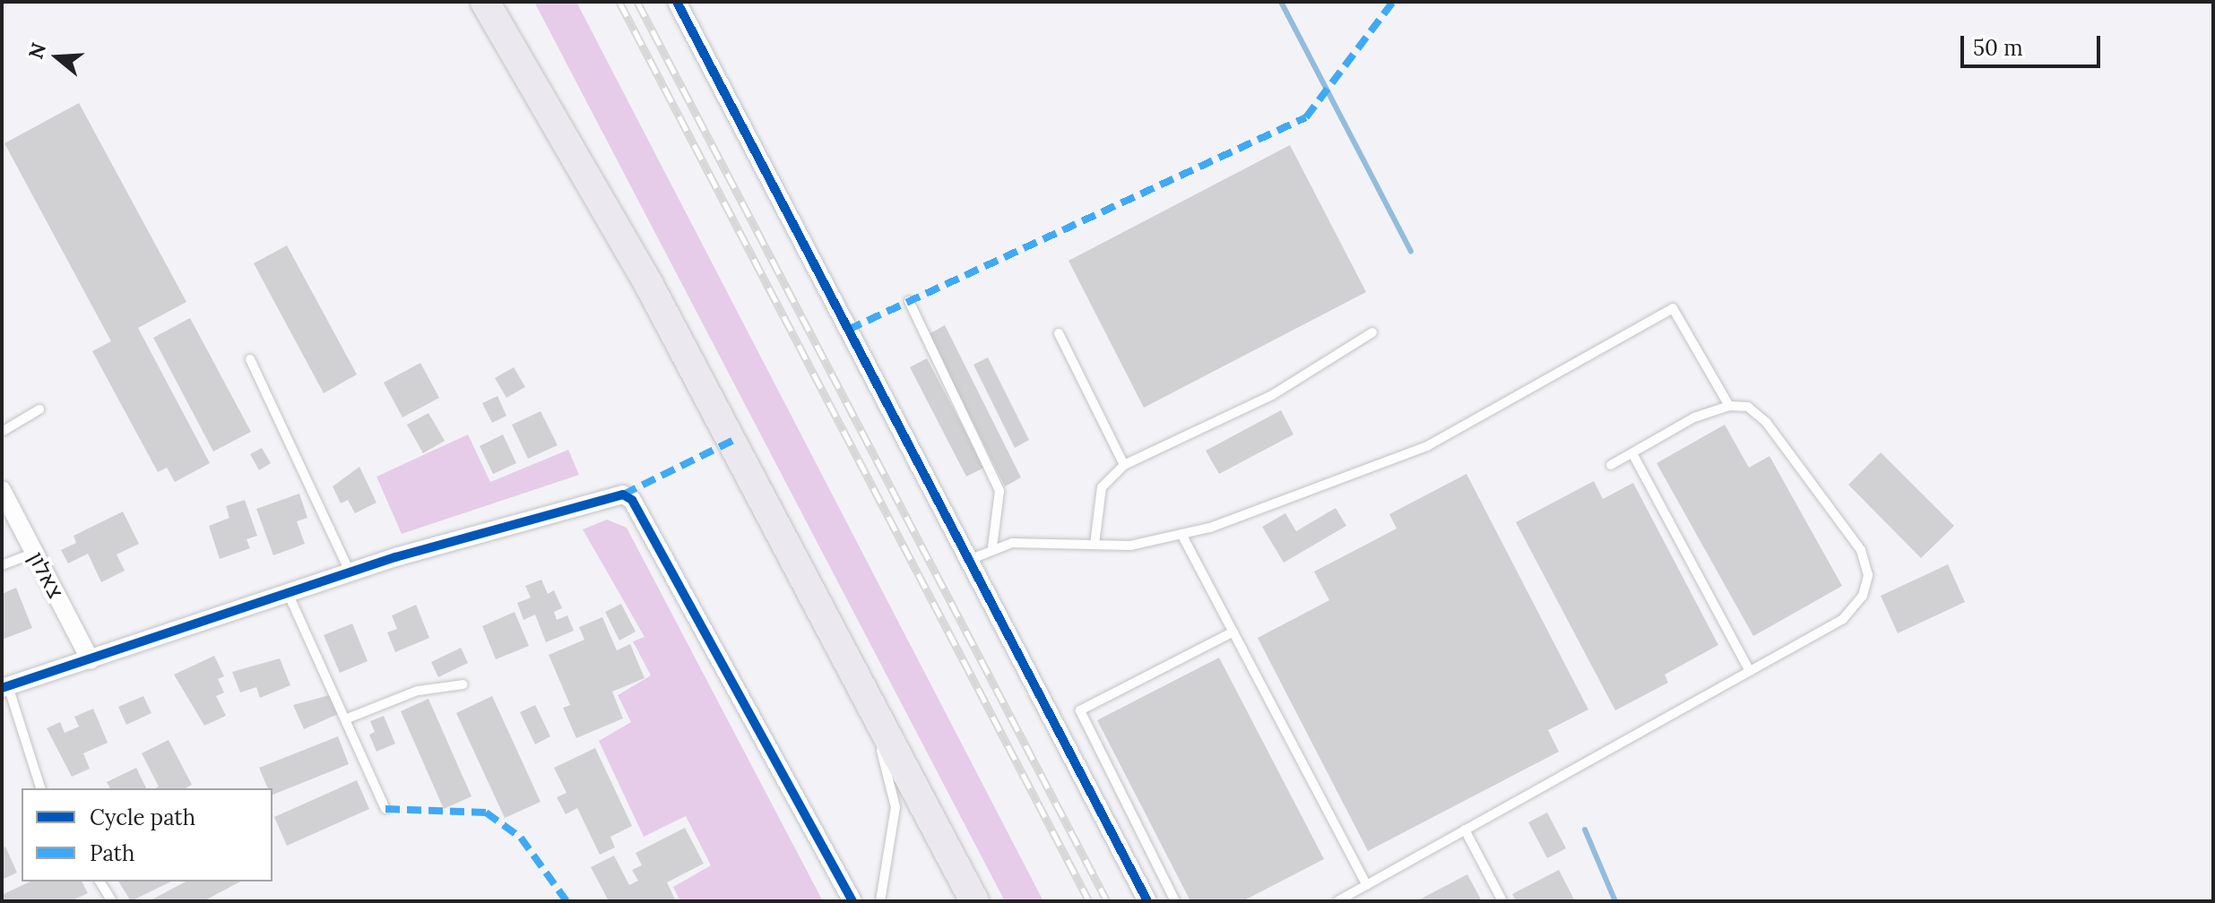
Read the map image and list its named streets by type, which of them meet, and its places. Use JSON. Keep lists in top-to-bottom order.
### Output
{
  "streets": {
    "street": ["צאלון"]
  },
  "legend": ["Cycle path", "Path"],
  "scale_bar": "50 m",
  "north": "left"
}
